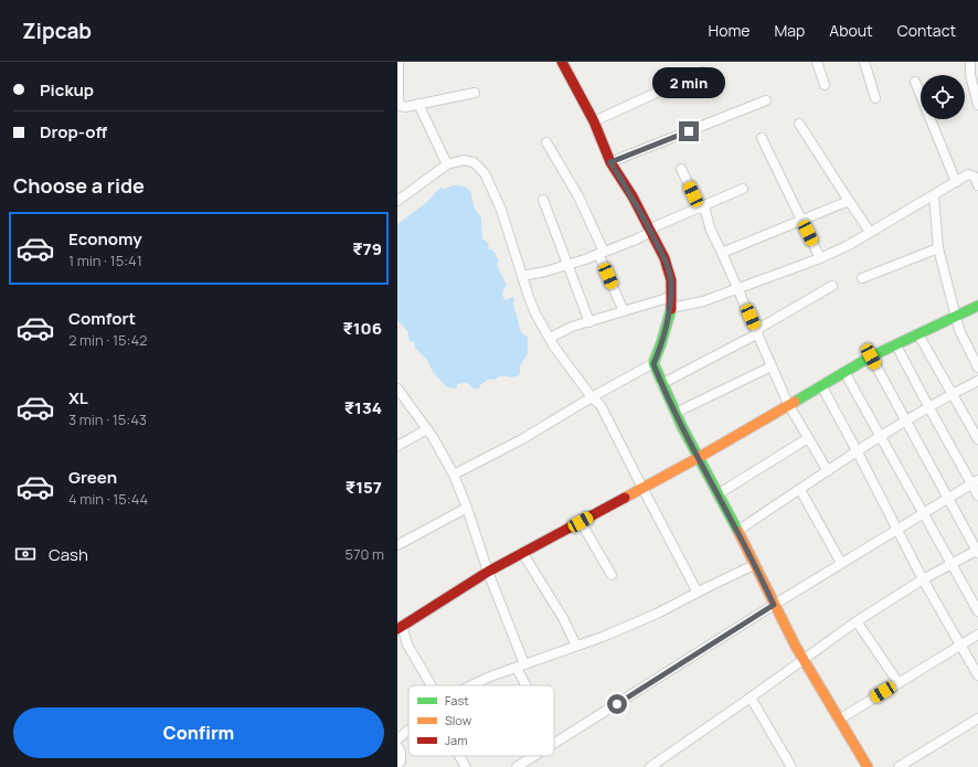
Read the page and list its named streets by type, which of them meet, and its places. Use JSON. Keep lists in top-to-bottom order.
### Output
{
  "legend": ["Fast", "Slow", "Jam"],
  "page": {
    "header": "Zipcab",
    "nav": [
      "Home",
      "Map",
      "About",
      "Contact"
    ],
    "banner": ["Pickup", "Drop-off"],
    "bubble": "2 min",
    "heading": "Choose a ride",
    "list": [
      {
        "name": "Economy",
        "note": "1 min · 15:41",
        "value": "₹79"
      },
      {
        "name": "Comfort",
        "note": "2 min · 15:42",
        "value": "₹106"
      },
      {
        "name": "XL",
        "note": "3 min · 15:43",
        "value": "₹134"
      },
      {
        "name": "Green",
        "note": "4 min · 15:44",
        "value": "₹157"
      }
    ],
    "pay": ["Cash", "570 m"],
    "buttons": "Confirm"
  }
}
